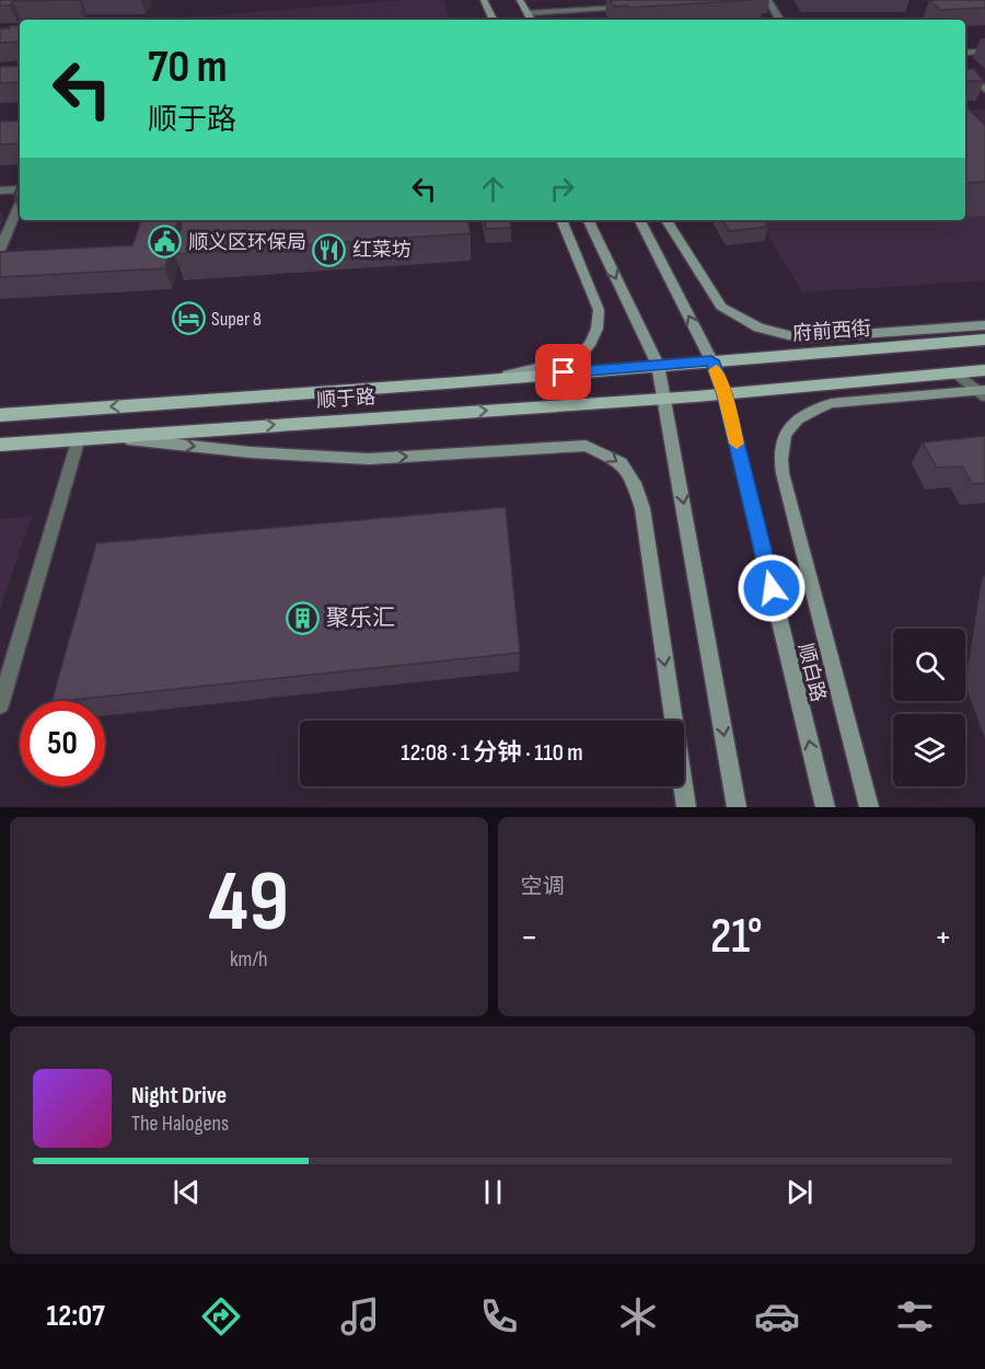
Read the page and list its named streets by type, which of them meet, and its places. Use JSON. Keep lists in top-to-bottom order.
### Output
{
  "streets": {
    "main road": ["府前西街", "顺于路", "顺白路"]
  },
  "crossings": [
    ["府前西街", "顺于路"],
    ["府前西街", "顺白路"],
    ["顺于路", "顺白路"]
  ],
  "places": {
    "public building": ["顺义区环保局"],
    "restaurant": ["红菜坊"],
    "hotel": ["Super 8"],
    "building": ["聚乐汇"]
  },
  "page": {
    "turn": ["70 m", "顺于路"],
    "limit": "50",
    "trip": "12:08 · 1 分钟 · 110 m",
    "tile": [
      ["49", "km/h"],
      "空调"
    ],
    "heat": ["−", "21°", "+"],
    "song": ["Night Drive", "The Halogens"],
    "tabs": "12:07"
  }
}
